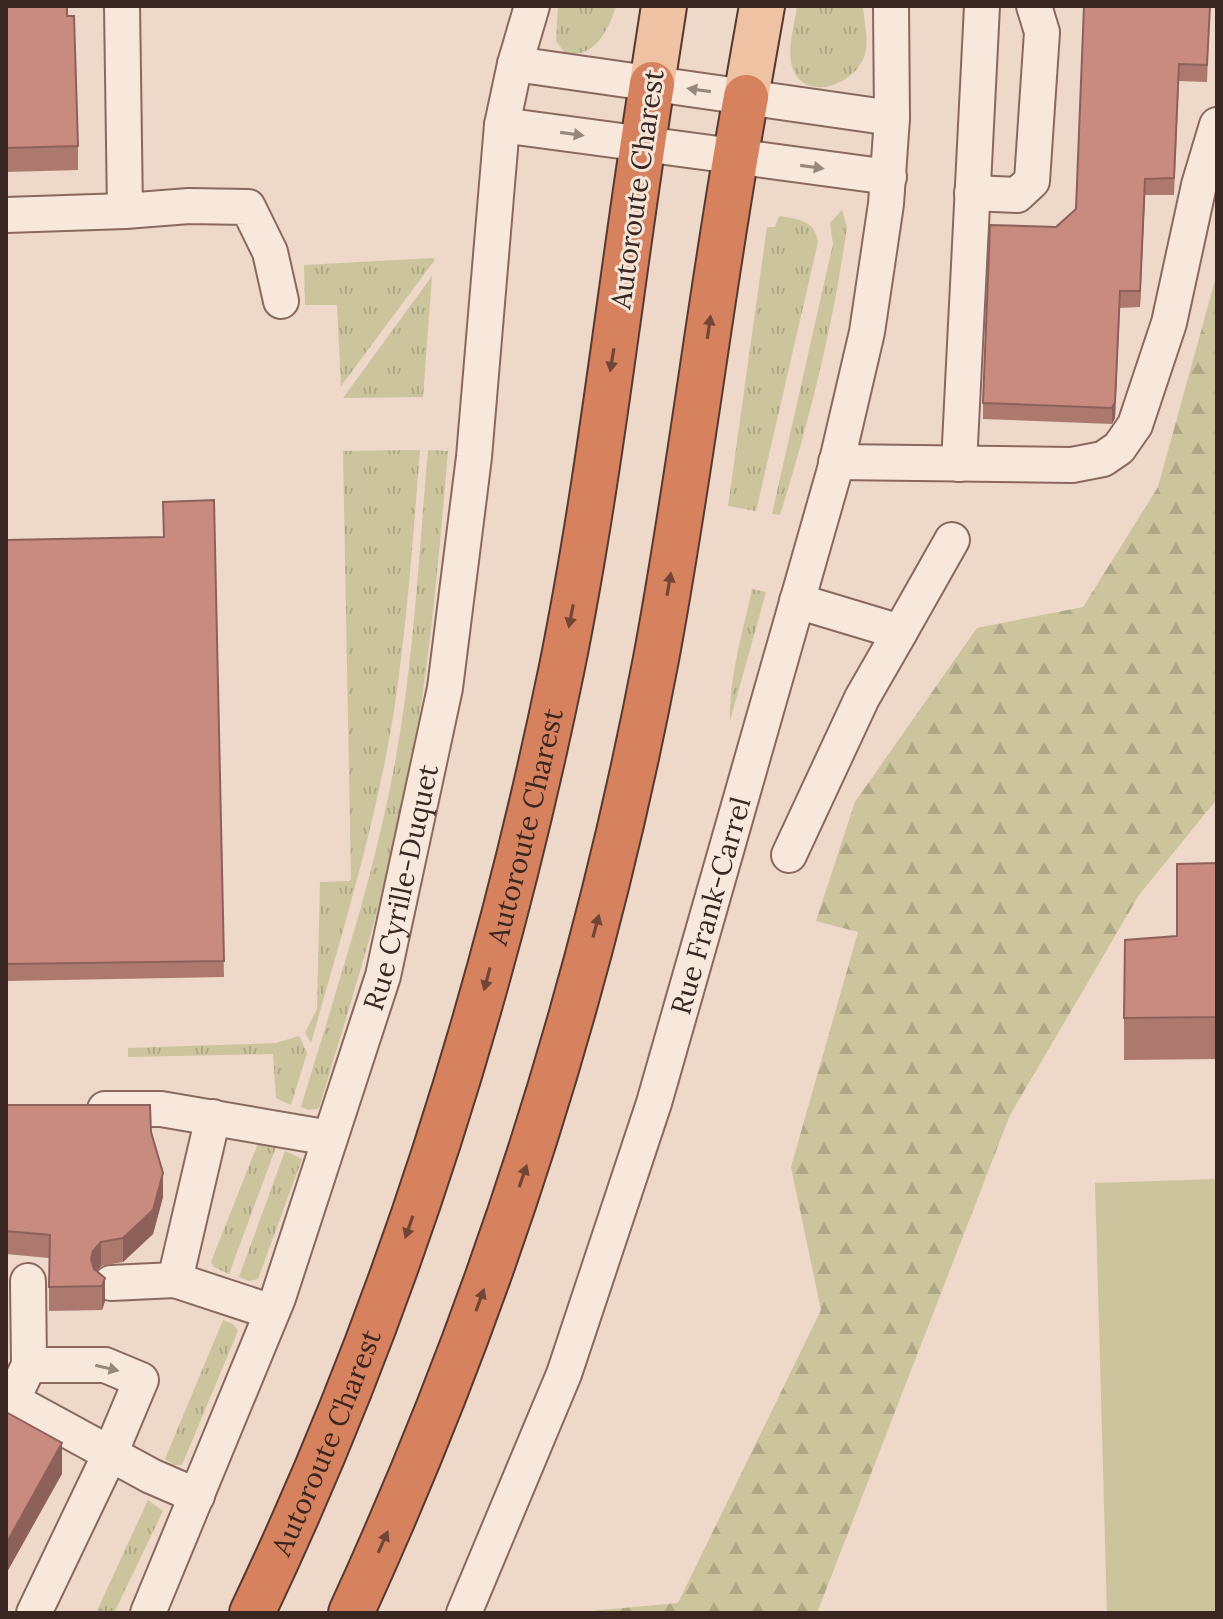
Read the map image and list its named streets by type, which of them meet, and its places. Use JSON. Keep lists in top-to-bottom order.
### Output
{
  "streets": {
    "highway": ["Autoroute Charest"],
    "street": ["Rue Cyrille-Duquet", "Rue Frank-Carrel"]
  },
  "one_way": ["Autoroute Charest"]
}
